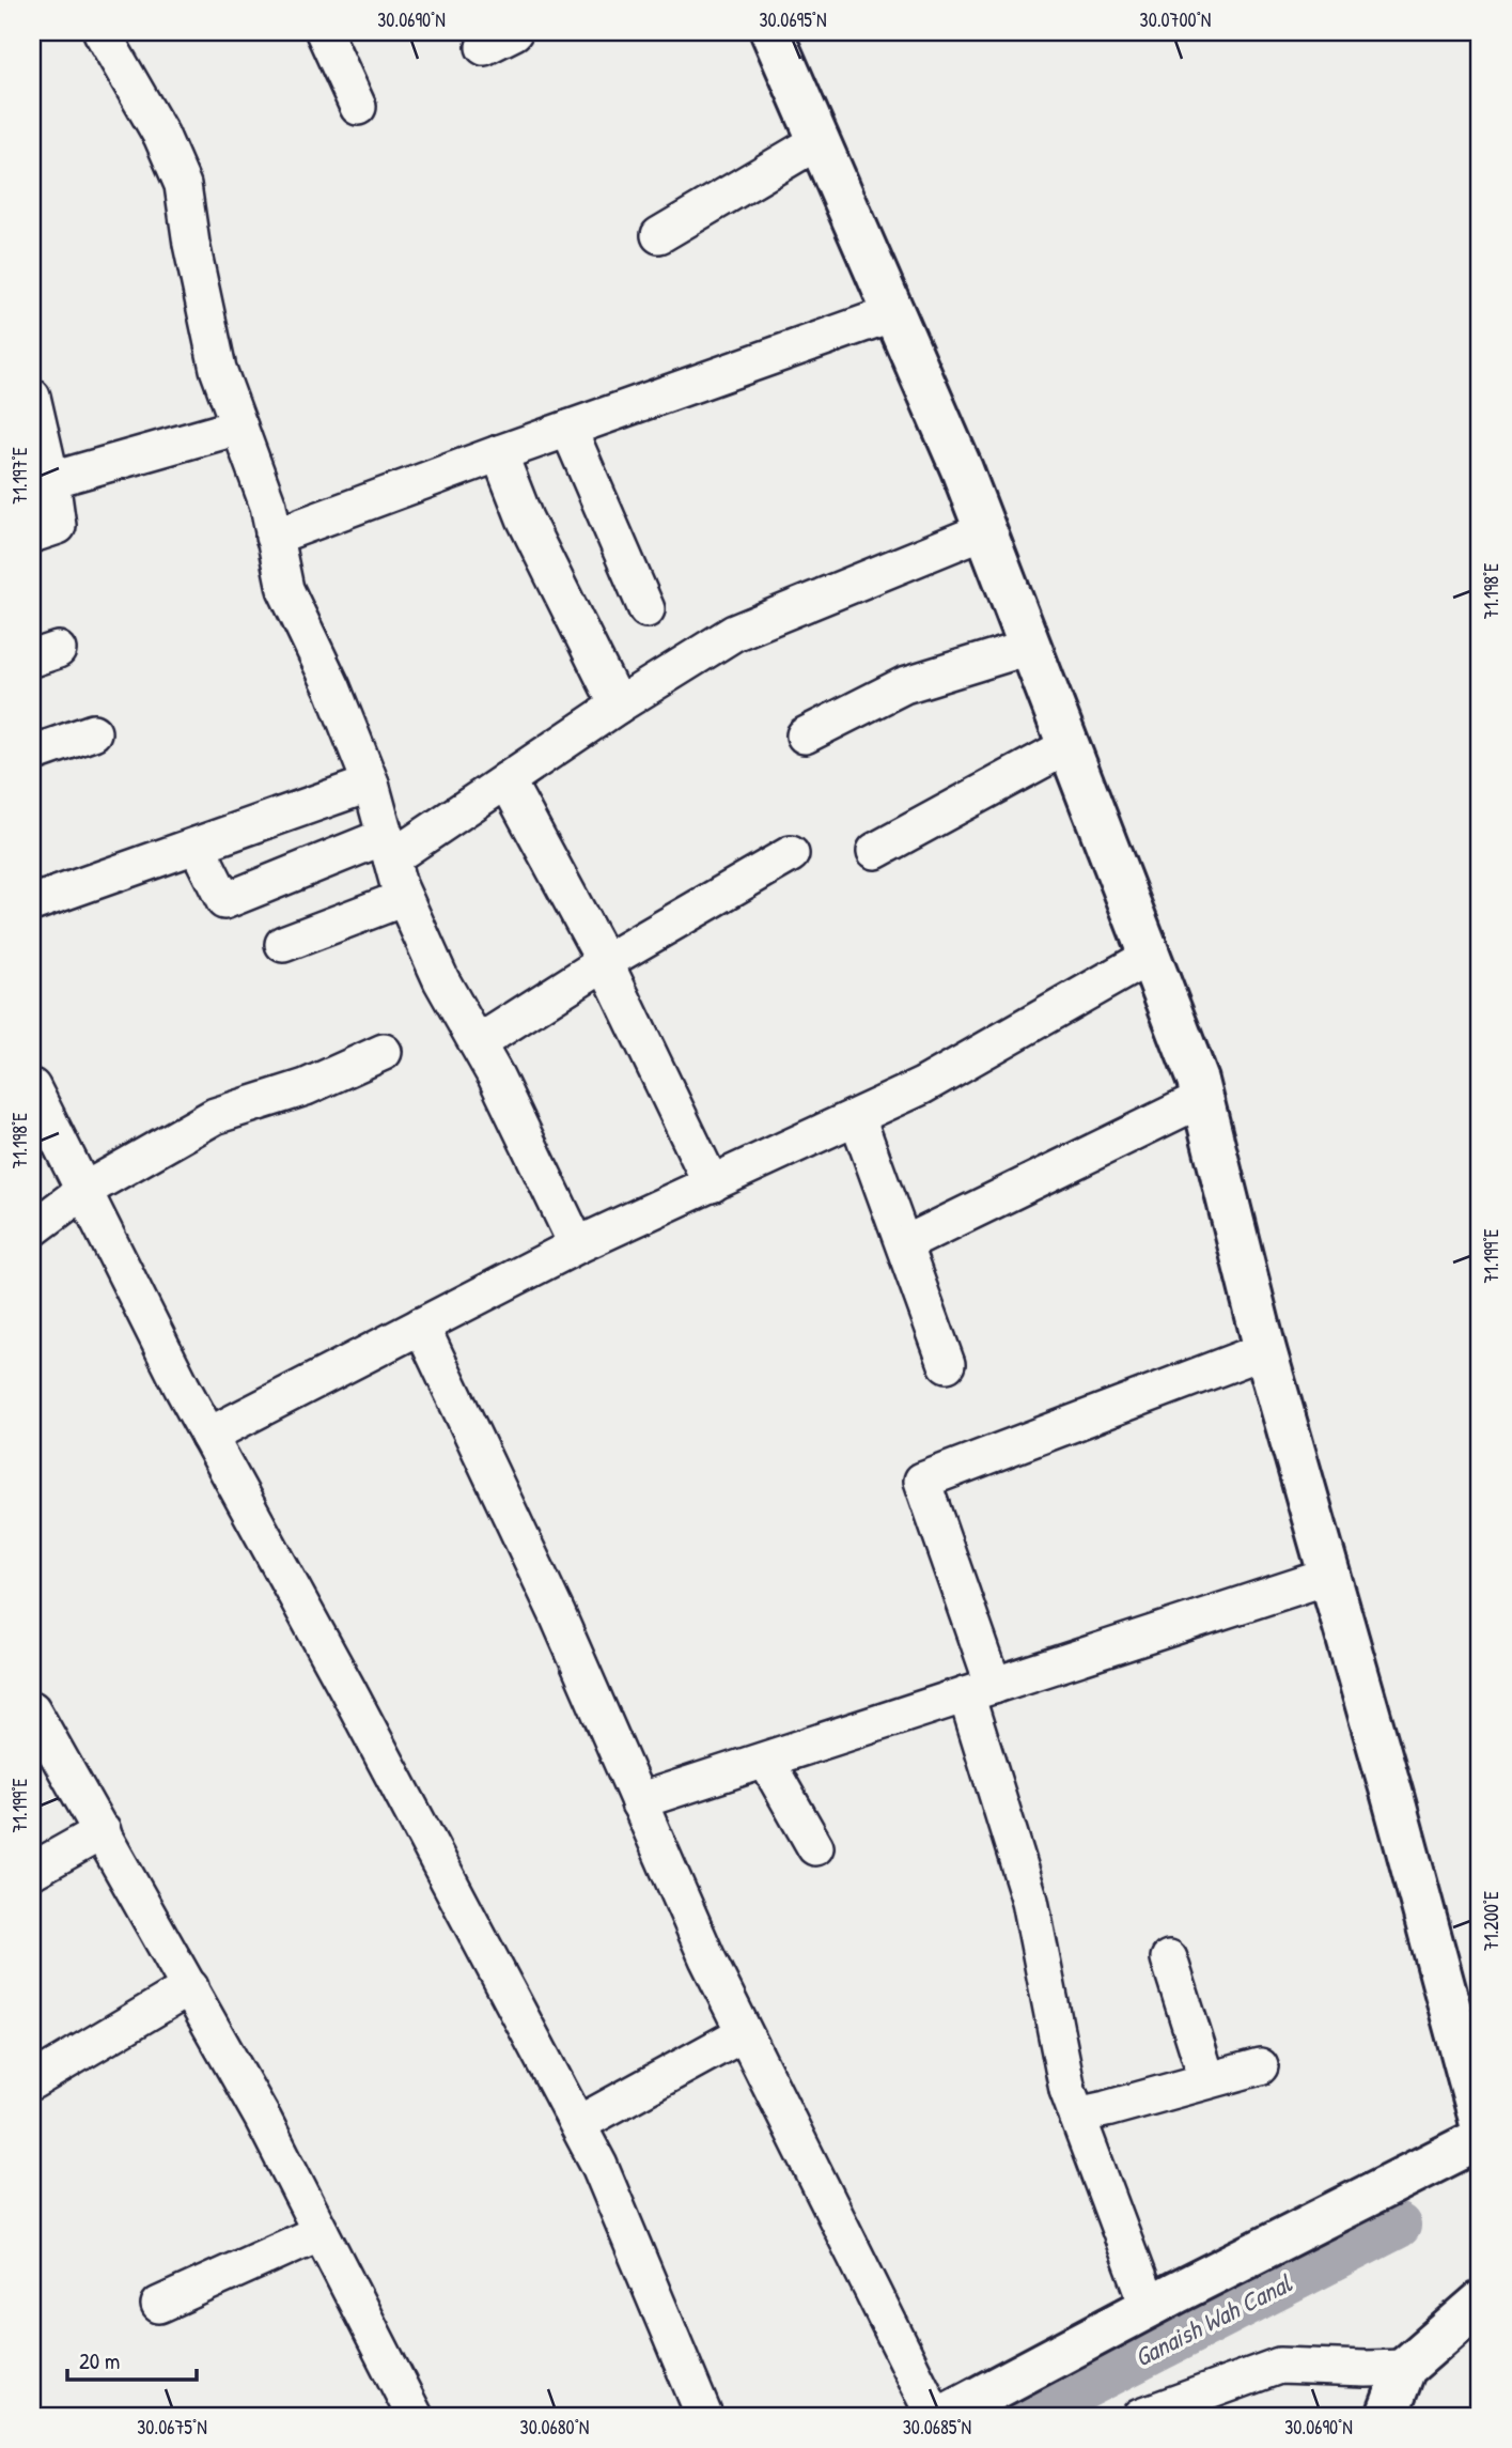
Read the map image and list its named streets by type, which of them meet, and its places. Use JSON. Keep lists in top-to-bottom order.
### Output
{
  "water": ["Ganaish Wah Canal"],
  "scale_bar": "20 m",
  "coordinates": [
    "30.0690°N",
    "30.0695°N",
    "30.0700°N",
    "71.197°E",
    "71.198°E",
    "71.199°E",
    "71.200°E",
    "30.0675°N",
    "30.0680°N",
    "30.0685°N"
  ]
}
